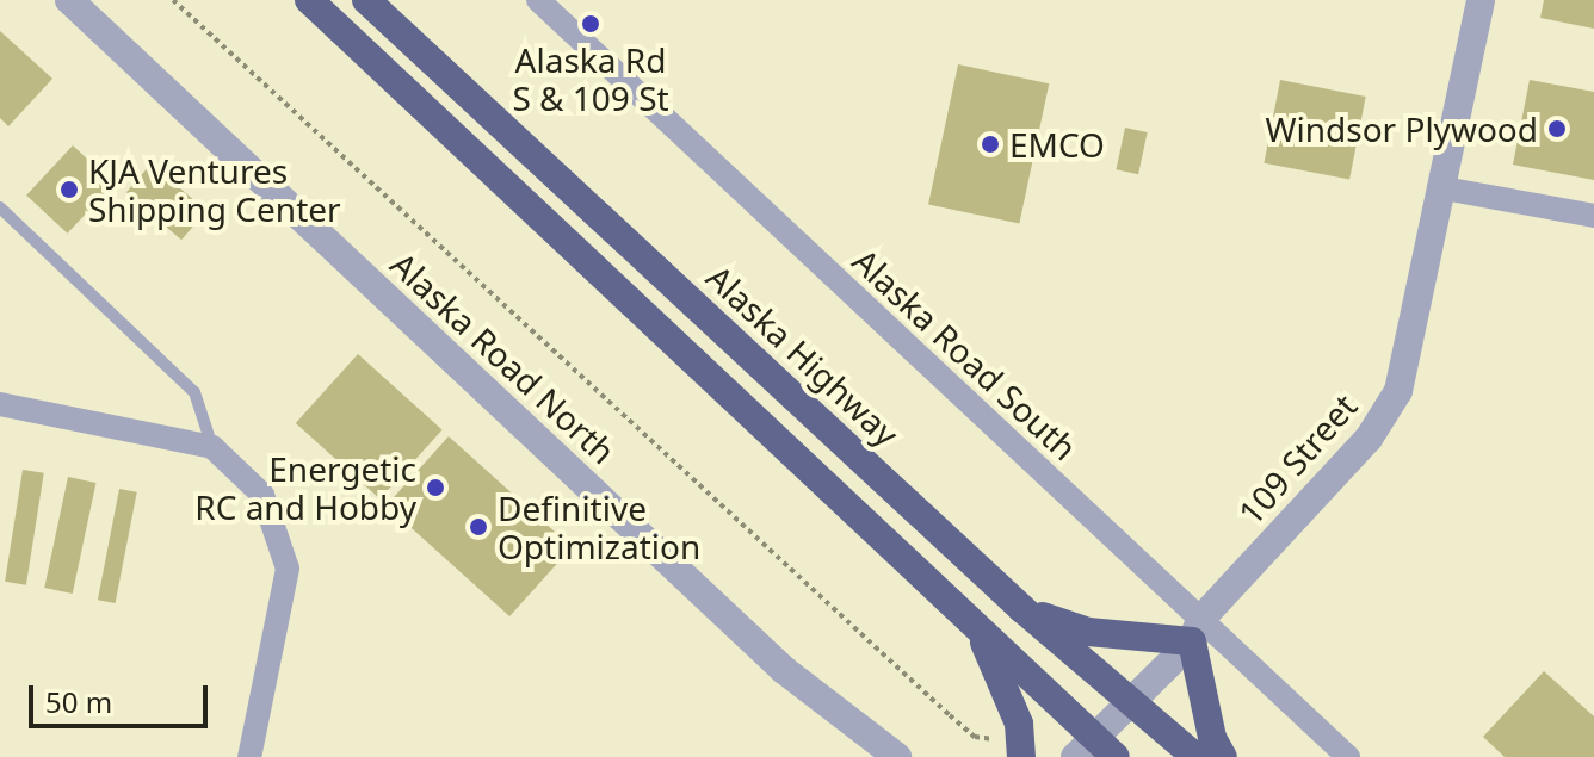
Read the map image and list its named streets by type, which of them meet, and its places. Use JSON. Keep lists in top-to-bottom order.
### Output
{
  "streets": {
    "highway": ["Alaska Highway"],
    "street": ["Alaska Road South", "Alaska Road North", "109 Street"]
  },
  "crossings": [
    ["Alaska Road South", "109 Street"],
    ["Alaska Highway", "109 Street"]
  ],
  "places": [
    "Alaska Rd S & 109 St",
    "Windsor Plywood",
    "EMCO",
    "KJA Ventures Shipping Center",
    "Energetic RC and Hobby",
    "Definitive Optimization"
  ],
  "scale_bar": "50 m"
}
